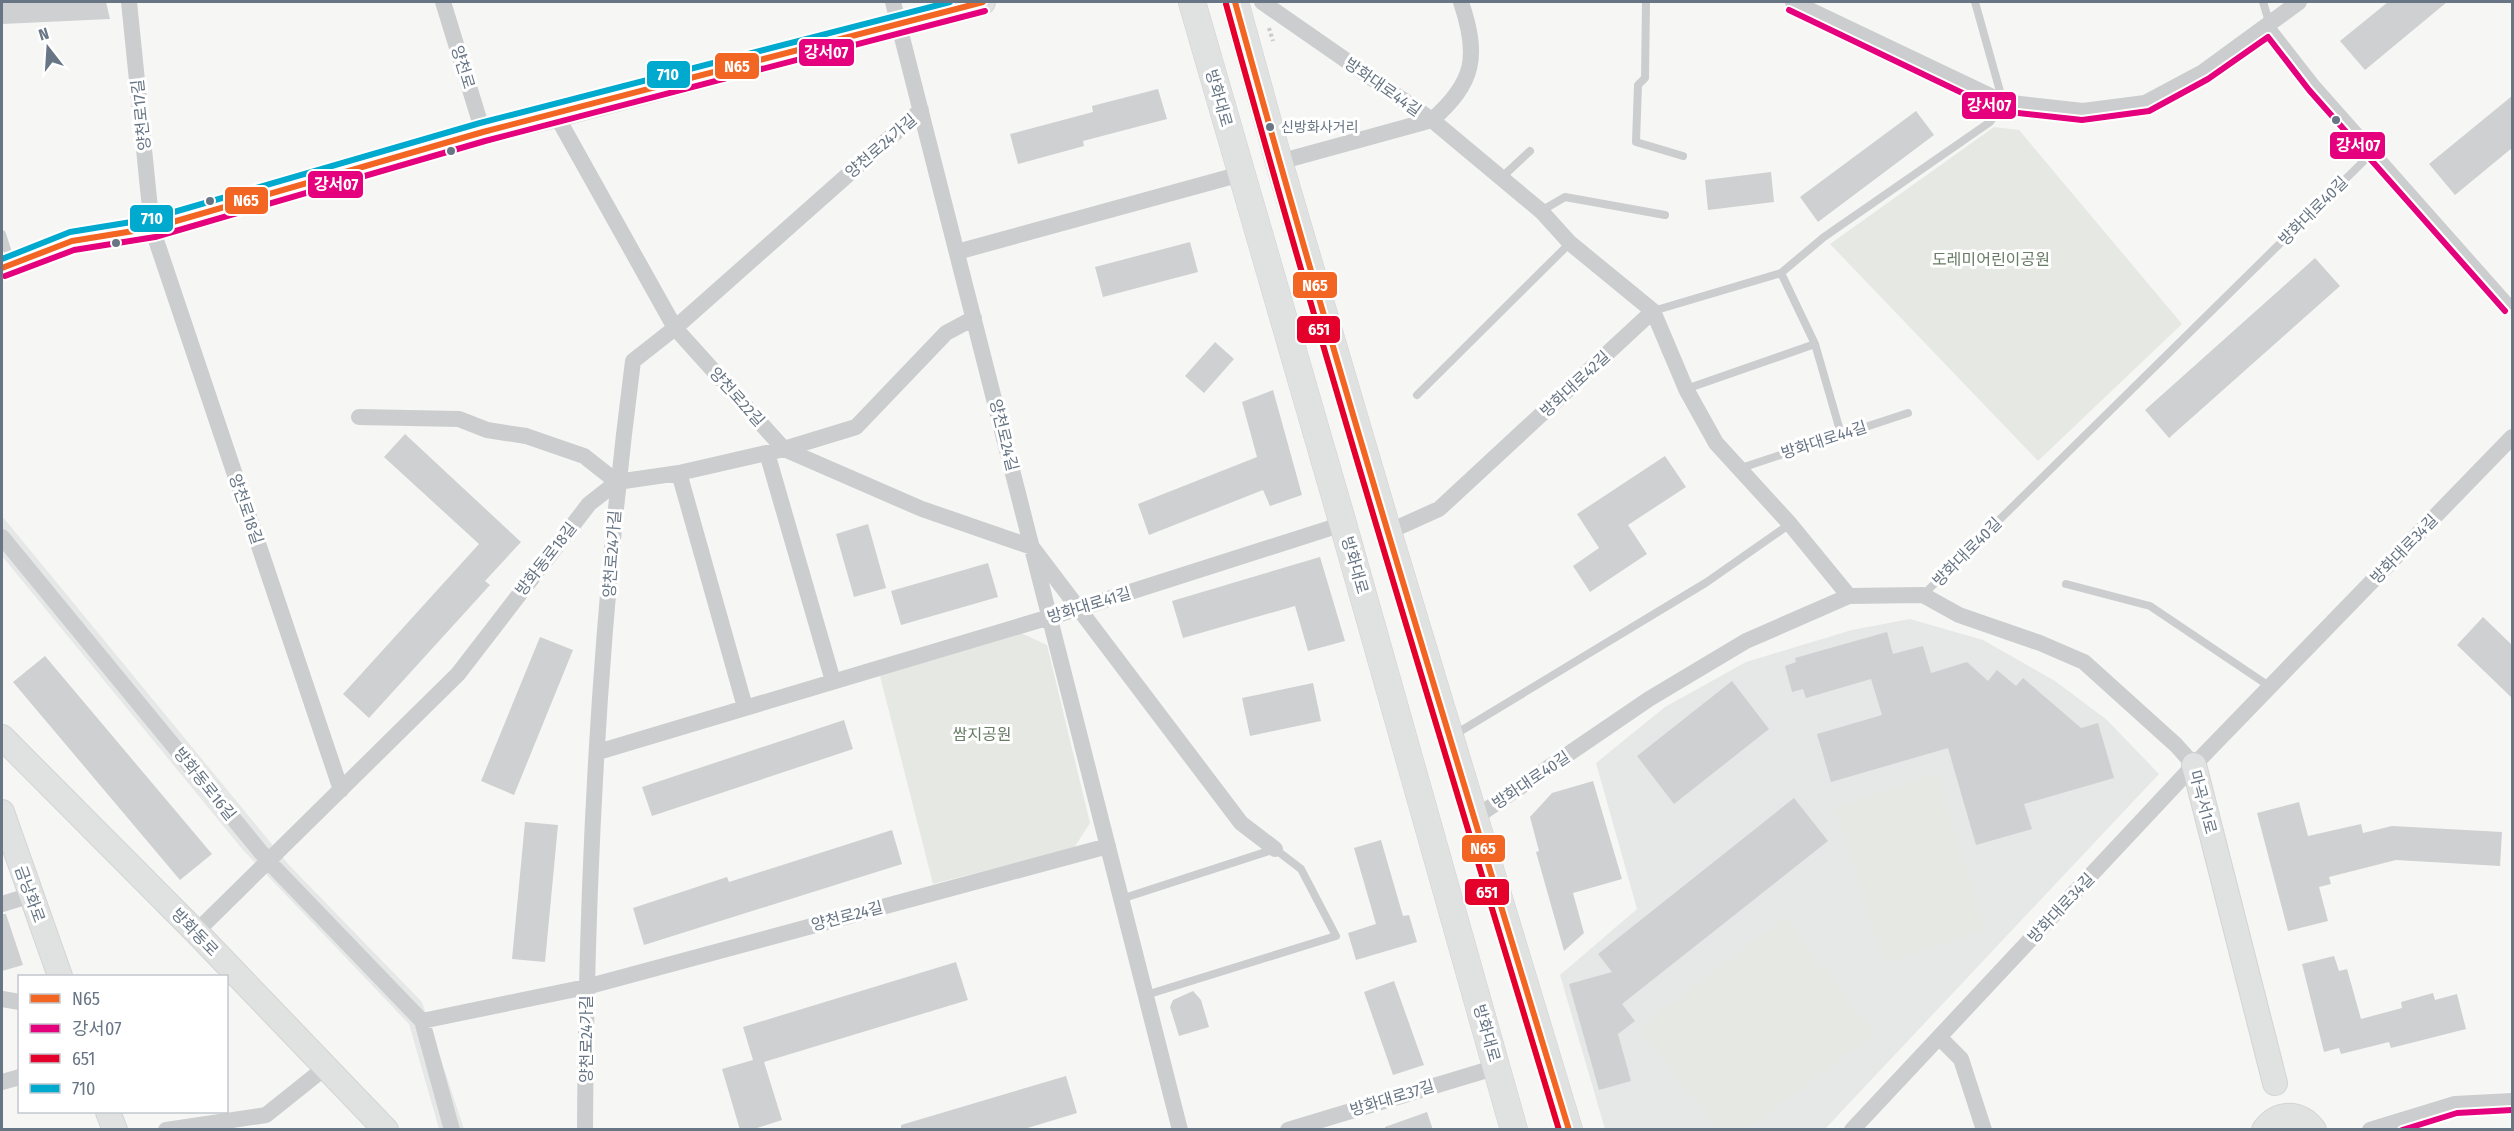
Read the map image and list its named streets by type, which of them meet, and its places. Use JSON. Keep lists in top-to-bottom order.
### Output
{
  "streets": {
    "main road": [
      "방화대로",
      "마곡서1로",
      "금낭화로",
      "방화동로"
    ],
    "street": [
      "양천로",
      "방화대로44길",
      "양천로17길",
      "양천로24가길",
      "방화대로40길",
      "방화대로42길",
      "양천로22길",
      "양천로24길",
      "양천로18길",
      "방화대로34길",
      "방화동로18길",
      "방화대로41길",
      "방화동로16길",
      "방화대로37길"
    ]
  },
  "crossings": [
    ["방화대로44길", "방화대로40길"],
    ["방화대로44길", "방화대로42길"],
    ["방화대로", "방화대로41길"],
    ["방화대로", "방화대로37길"],
    ["양천로17길", "양천로18길"],
    ["양천로24가길", "양천로22길"],
    ["양천로24가길", "양천로24길"],
    ["양천로24가길", "방화동로18길"],
    ["양천로24가길", "방화대로41길"],
    ["방화대로40길", "마곡서1로"],
    ["양천로22길", "양천로24길"],
    ["양천로22길", "방화동로18길"],
    ["양천로24길", "방화동로18길"],
    ["양천로24길", "방화대로41길"],
    ["양천로18길", "방화동로18길"],
    ["방화대로34길", "마곡서1로"],
    ["방화동로18길", "방화동로16길"],
    ["방화동로18길", "방화동로"]
  ],
  "parks": ["도레미어린이공원", "쌈지공원"],
  "places": ["신방화사거리"],
  "lines": [
    "transit line N65",
    "transit line 710",
    "transit line 651",
    "transit line 강서07"
  ],
  "legend": [
    "N65",
    "강서07",
    "651",
    "710"
  ],
  "north": "top"
}
